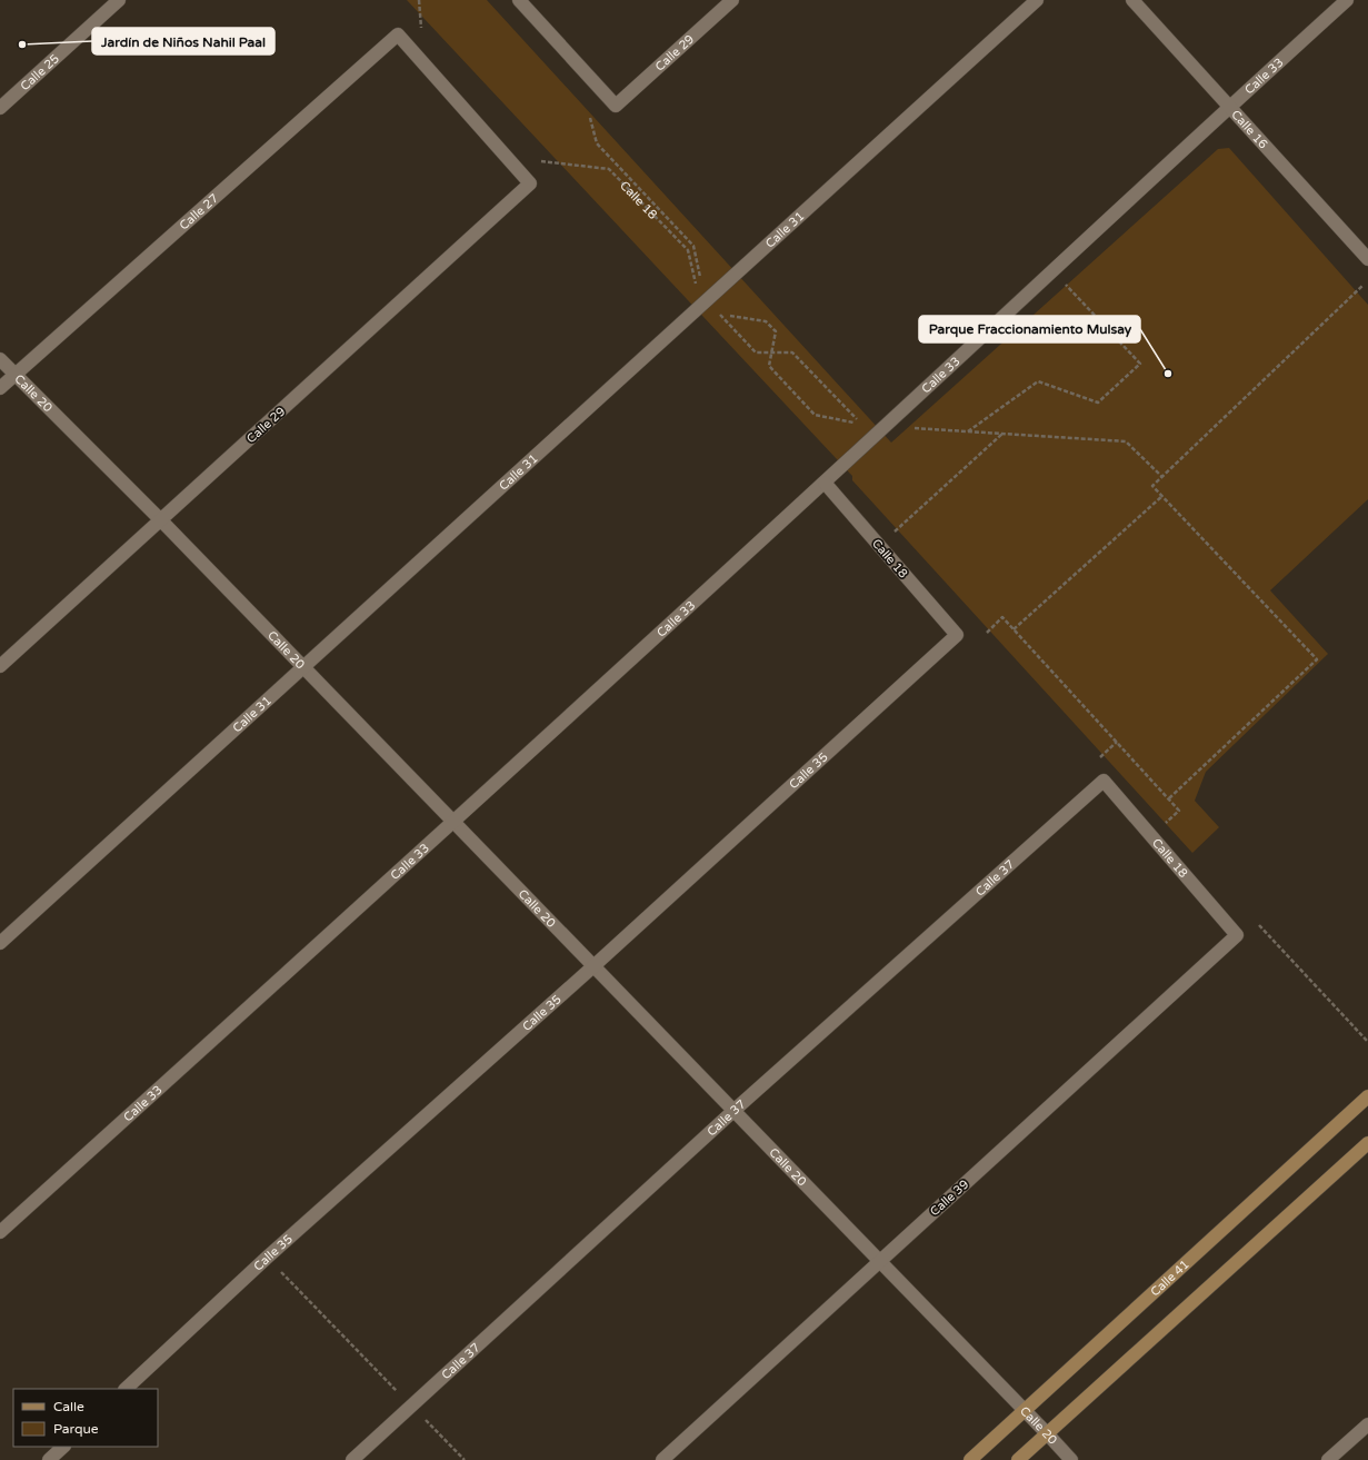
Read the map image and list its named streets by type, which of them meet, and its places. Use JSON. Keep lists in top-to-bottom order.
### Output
{
  "streets": {
    "main road": ["Calle 41"],
    "street": [
      "Calle 29",
      "Calle 25",
      "Calle 33",
      "Calle 16",
      "Calle 18",
      "Calle 27",
      "Calle 31",
      "Calle 20",
      "Calle 35",
      "Calle 37",
      "Calle 39"
    ]
  },
  "crossings": [
    ["Calle 29", "Calle 27"],
    ["Calle 29", "Calle 20"],
    ["Calle 33", "Calle 16"],
    ["Calle 33", "Calle 18"],
    ["Calle 33", "Calle 20"],
    ["Calle 18", "Calle 35"],
    ["Calle 18", "Calle 37"],
    ["Calle 18", "Calle 39"],
    ["Calle 27", "Calle 20"],
    ["Calle 31", "Calle 20"],
    ["Calle 20", "Calle 35"],
    ["Calle 20", "Calle 37"],
    ["Calle 20", "Calle 39"],
    ["Calle 20", "Calle 41"]
  ],
  "places": ["Jardín de Niños Nahil Paal", "Parque Fraccionamiento Mulsay"],
  "legend": ["Calle", "Parque"]
}
